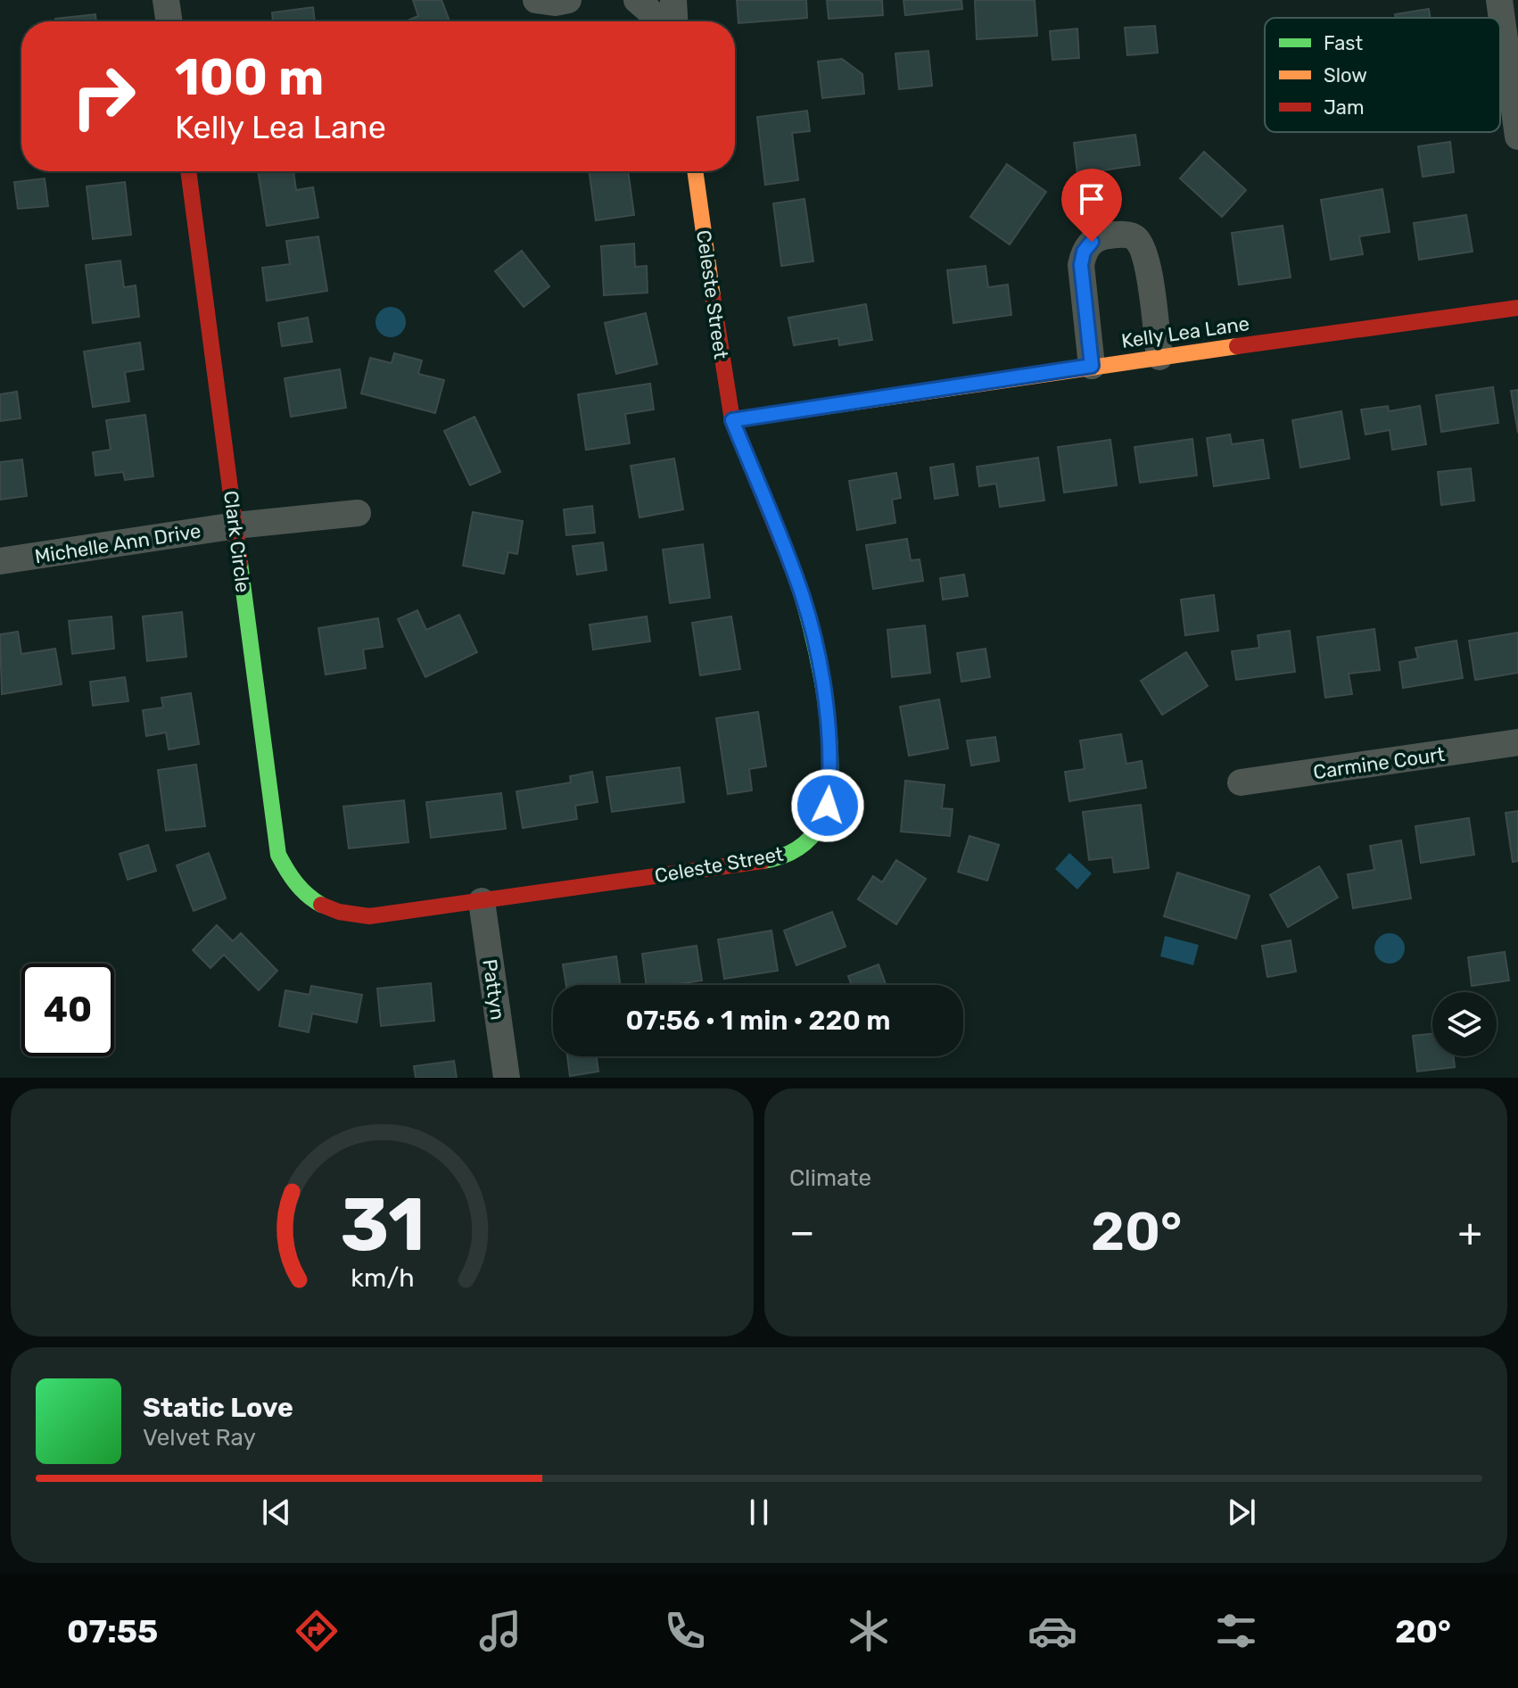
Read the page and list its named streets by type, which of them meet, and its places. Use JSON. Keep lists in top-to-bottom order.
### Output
{
  "streets": {
    "street": [
      "Celeste Street",
      "Kelly Lea Lane",
      "Clark Circle",
      "Michelle Ann Drive",
      "Carmine Court",
      "Pattyn"
    ]
  },
  "crossings": [
    ["Celeste Street", "Kelly Lea Lane"],
    ["Celeste Street", "Clark Circle"],
    ["Celeste Street", "Pattyn"],
    ["Clark Circle", "Michelle Ann Drive"]
  ],
  "legend": ["Fast", "Slow", "Jam"],
  "page": {
    "turn": ["100 m", "Kelly Lea Lane"],
    "limit": "40",
    "trip": "07:56 · 1 min · 220 m",
    "tile": "Climate",
    "heat": ["−", "20°", "+"],
    "song": ["Static Love", "Velvet Ray"],
    "tabs": ["07:55", "20°"],
    "gauge": ["31", "km/h"]
  }
}
